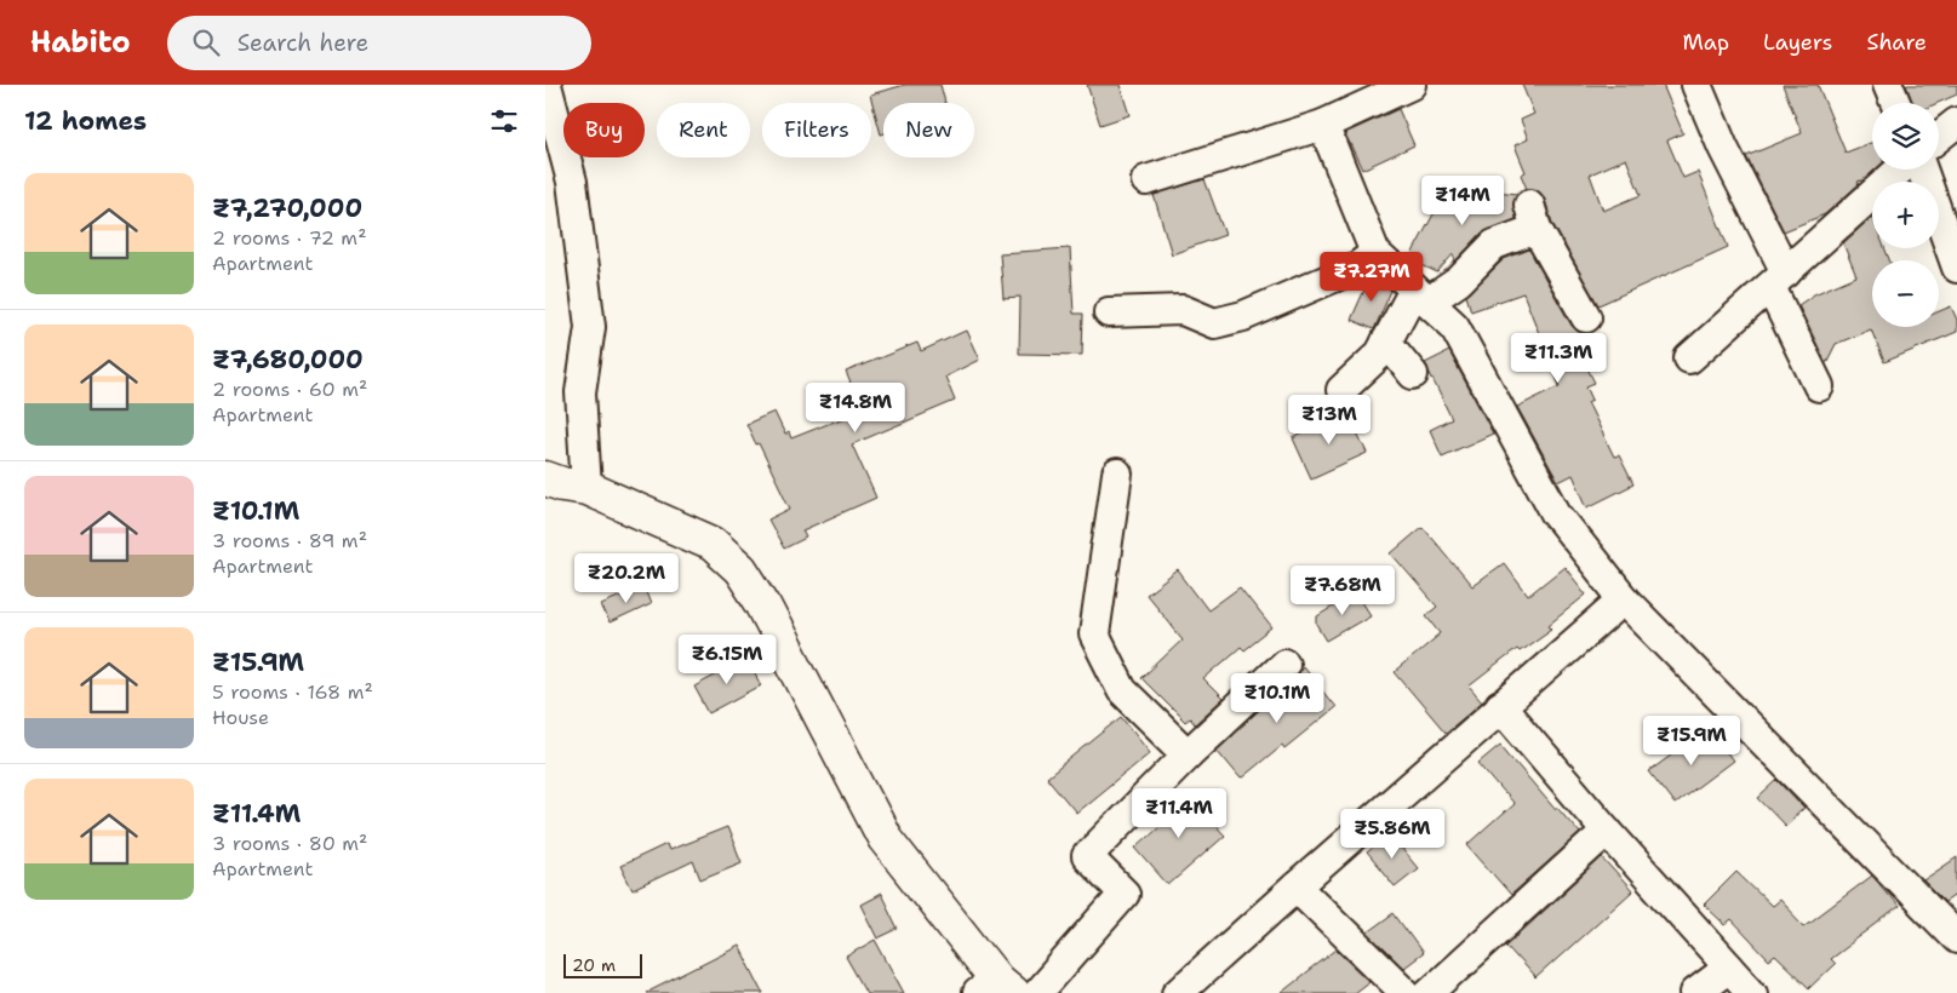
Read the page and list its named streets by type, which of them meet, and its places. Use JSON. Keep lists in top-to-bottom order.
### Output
{
  "scale_bar": "20 m",
  "page": {
    "header": "Habito",
    "search": "Search here",
    "nav": ["Map", "Layers", "Share"],
    "heading": "12 homes",
    "map_buttons": ["+", "−"],
    "chip": [
      "Buy",
      "Rent",
      "Filters",
      "New"
    ],
    "list": [
      {
        "name": "₹7,270,000",
        "note": "2 rooms · 72 m² · Apartment"
      },
      {
        "name": "₹7,680,000",
        "note": "2 rooms · 60 m² · Apartment"
      },
      {
        "name": "₹10.1M",
        "note": "3 rooms · 89 m² · Apartment"
      },
      {
        "name": "₹15.9M",
        "note": "5 rooms · 168 m² · House"
      },
      {
        "name": "₹11.4M",
        "note": "3 rooms · 80 m² · Apartment"
      }
    ],
    "price": [
      "₹14M",
      "₹7.27M",
      "₹11.3M",
      "₹14.8M",
      "₹13M",
      "₹20.2M",
      "₹7.68M",
      "₹6.15M",
      "₹10.1M",
      "₹15.9M",
      "₹11.4M",
      "₹5.86M"
    ],
    "scale": "20 m"
  }
}
